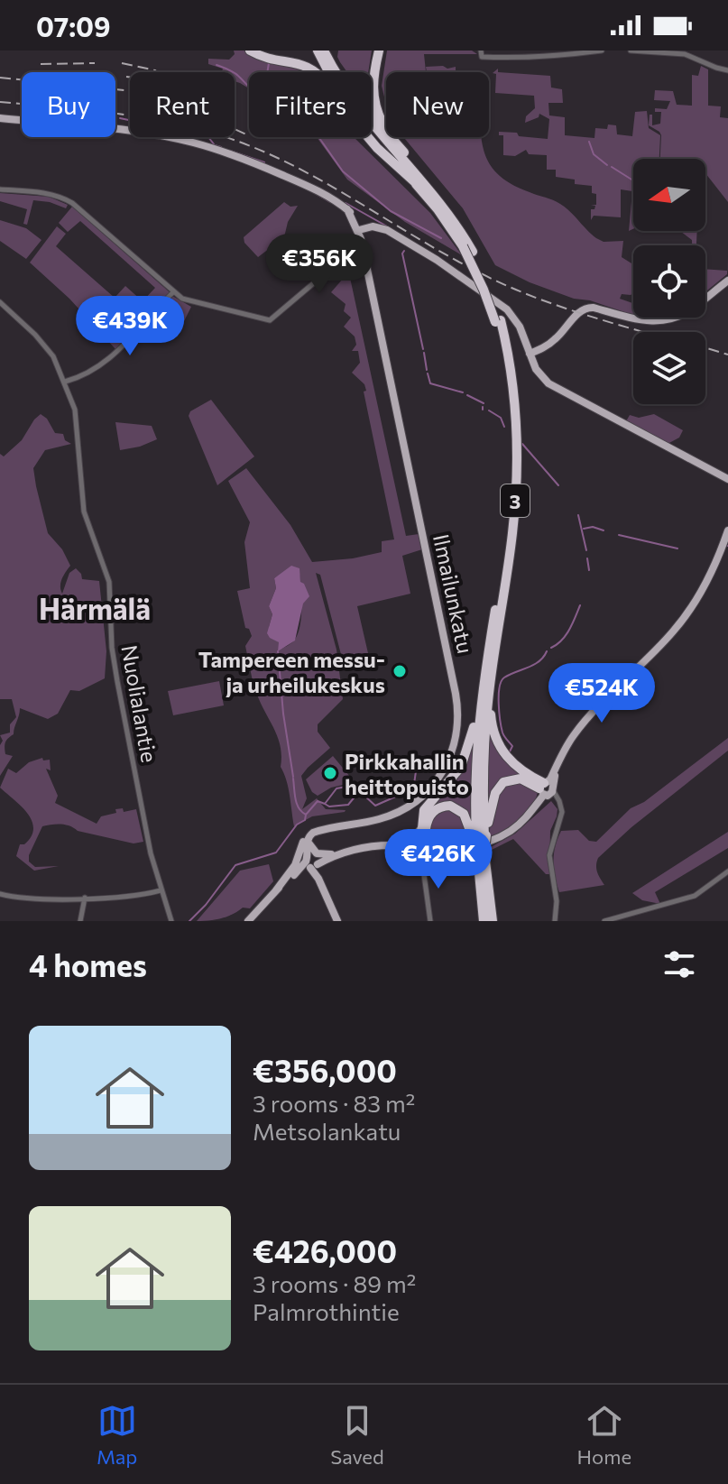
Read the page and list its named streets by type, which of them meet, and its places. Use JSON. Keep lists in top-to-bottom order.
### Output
{
  "streets": {
    "highway": ["3"],
    "main road": ["Ilmailunkatu"],
    "street": ["Nuolialantie"]
  },
  "districts": ["Härmälä"],
  "places": ["Tampereen messu- ja urheilukeskus", "Pirkkahallin heittopuisto"],
  "north": "left",
  "page": {
    "status": "07:09",
    "chip": [
      "Buy",
      "Rent",
      "Filters",
      "New"
    ],
    "price": [
      "€356K",
      "€439K",
      "€524K",
      "€426K"
    ],
    "heading": "4 homes",
    "list": [
      {
        "name": "€356,000",
        "note": "3 rooms · 83 m² · Metsolankatu"
      },
      {
        "name": "€426,000",
        "note": "3 rooms · 89 m² · Palmrothintie"
      }
    ],
    "tabs": ["Map", "Saved", "Home"]
  }
}
